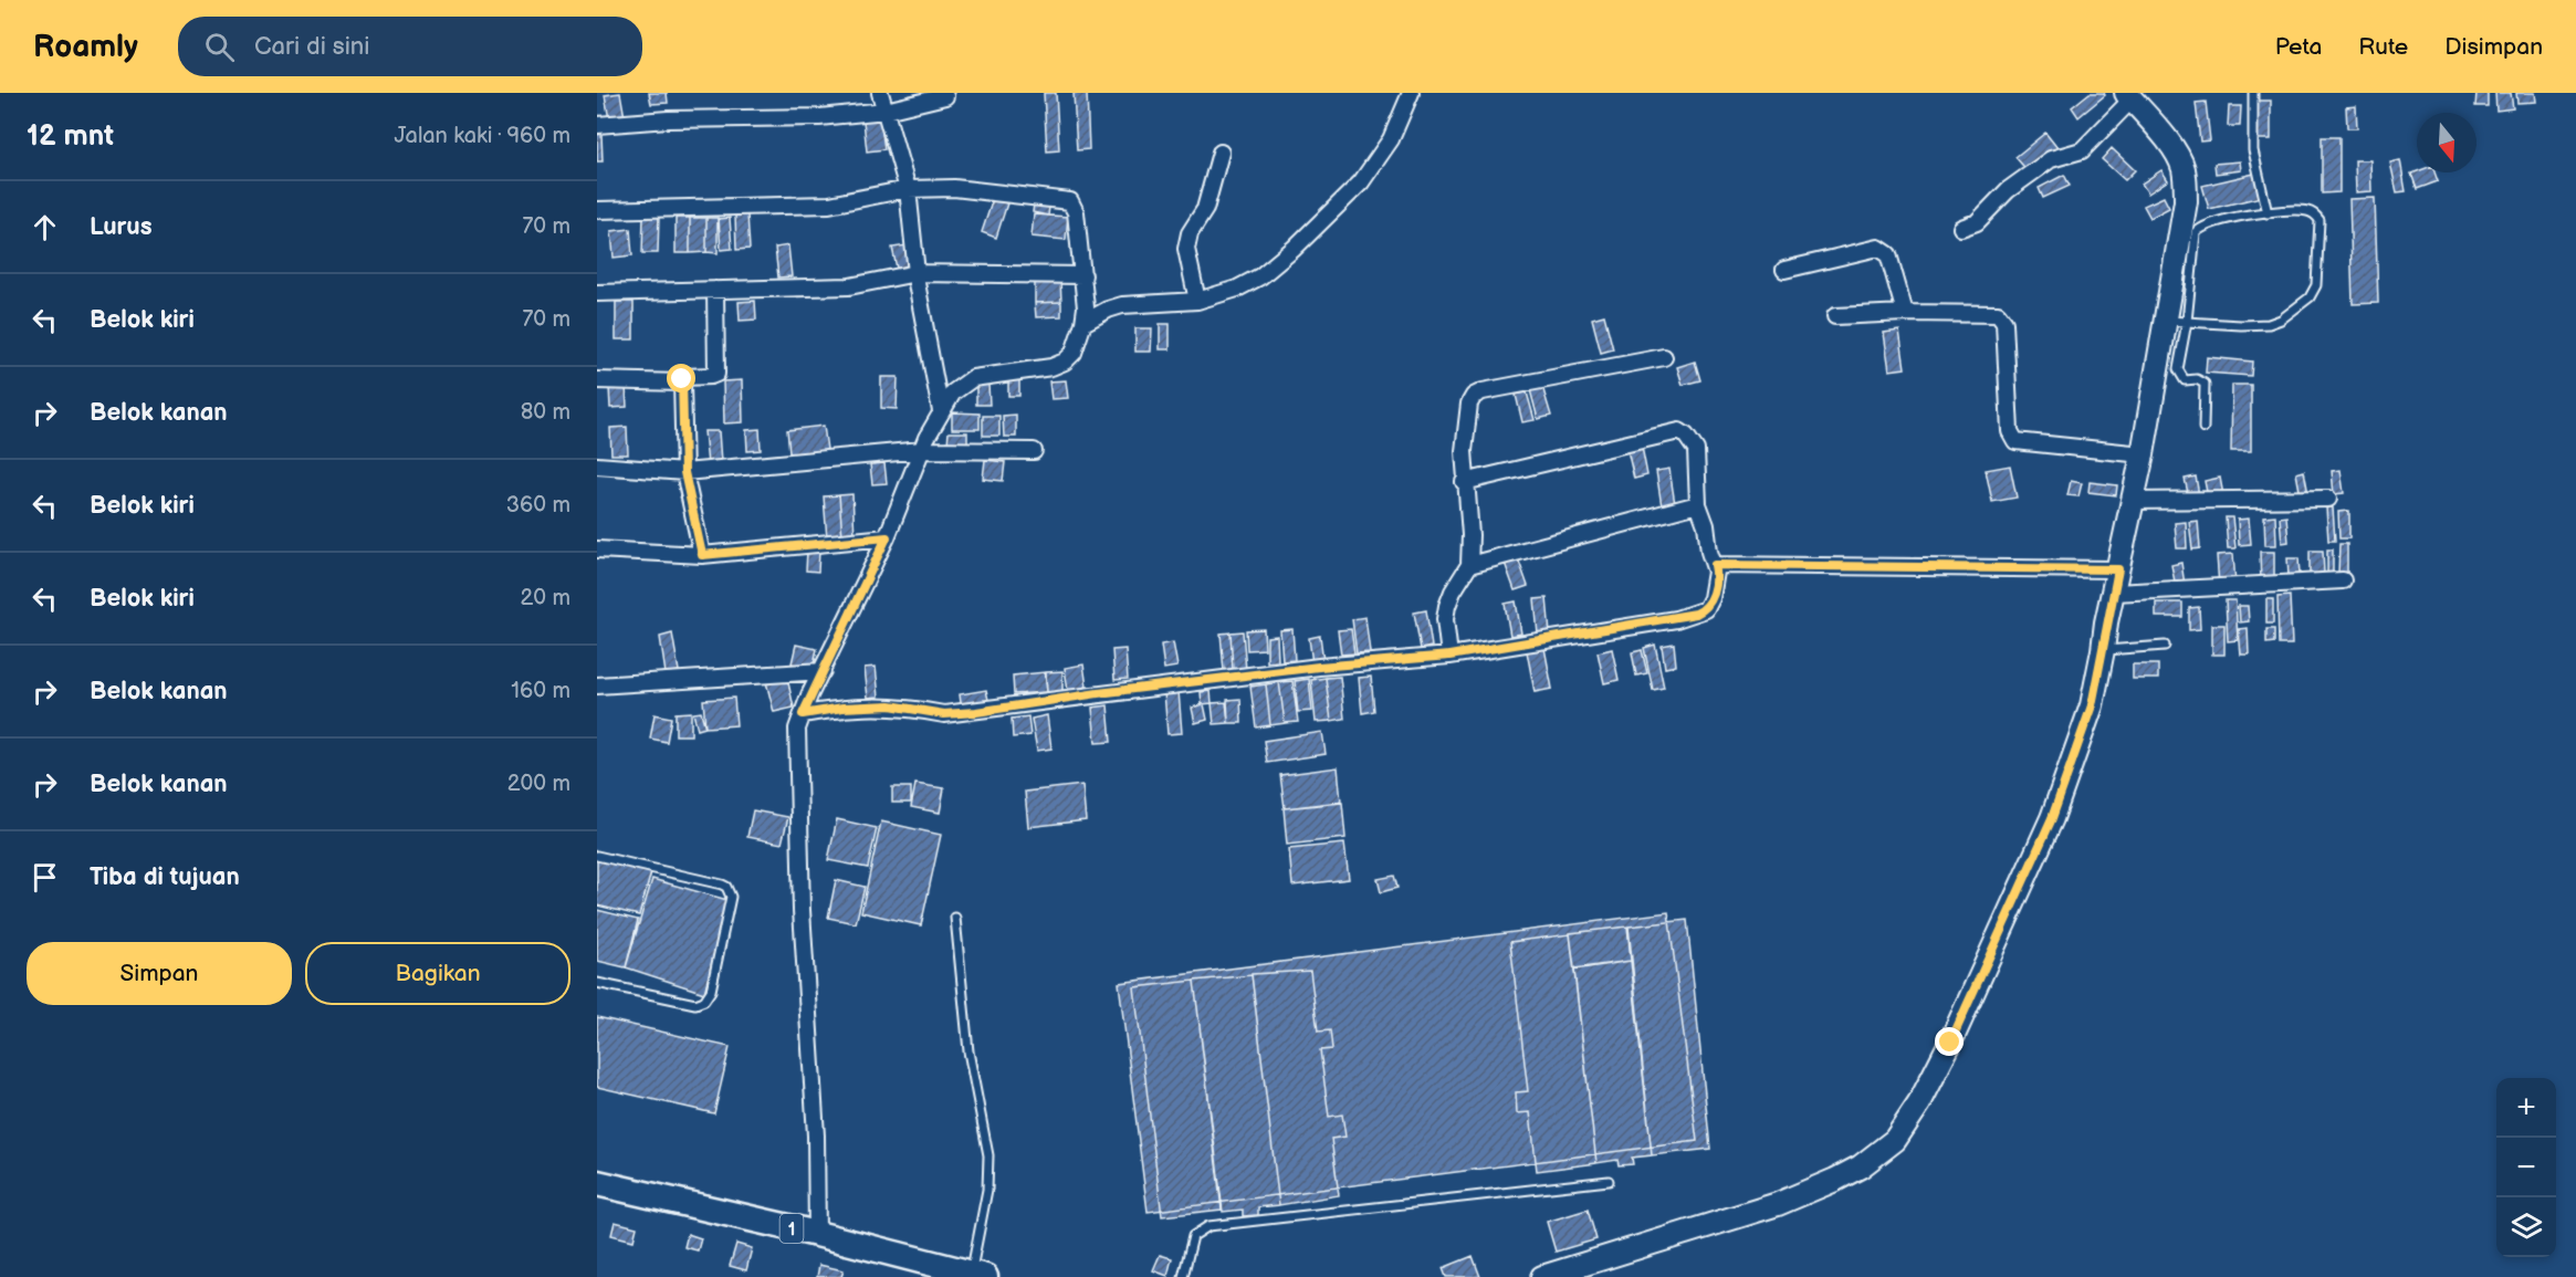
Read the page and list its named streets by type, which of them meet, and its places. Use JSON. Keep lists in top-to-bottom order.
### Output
{
  "streets": {
    "highway": ["1"]
  },
  "north": "bottom",
  "page": {
    "header": "Roamly",
    "search": "Cari di sini",
    "nav": ["Peta", "Rute", "Disimpan"],
    "heading": ["12 mnt", "Jalan kaki · 960 m"],
    "list": [
      ["Lurus", "70 m"],
      ["Belok kiri", "70 m"],
      ["Belok kanan", "80 m"],
      ["Belok kiri", "360 m"],
      ["Belok kiri", "20 m"],
      ["Belok kanan", "160 m"],
      ["Belok kanan", "200 m"],
      "Tiba di tujuan"
    ],
    "buttons": ["Simpan", "Bagikan"],
    "map_buttons": ["+", "−"]
  }
}
